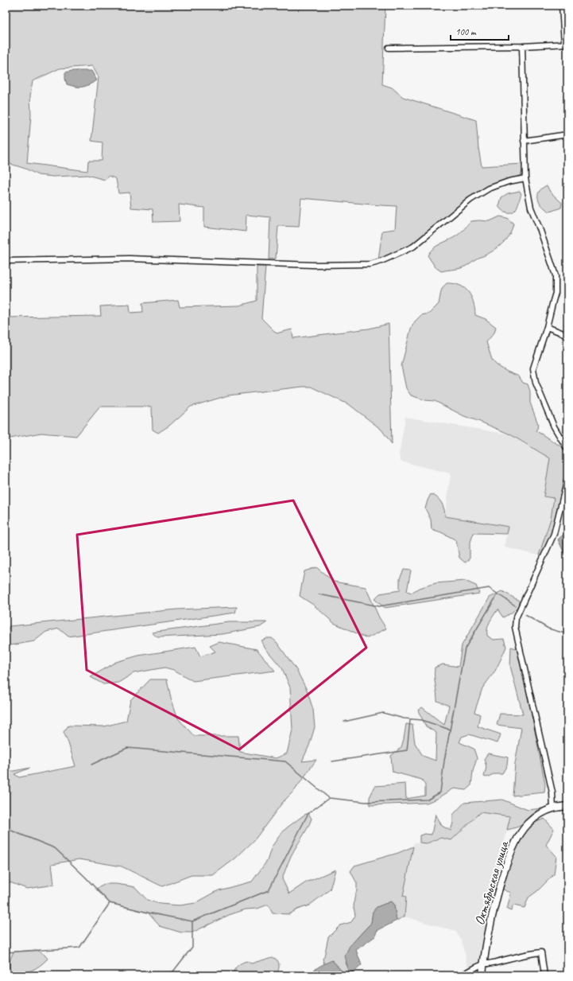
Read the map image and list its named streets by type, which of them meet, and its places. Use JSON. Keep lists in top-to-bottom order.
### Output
{
  "streets": {
    "main road": ["Октябрьская улица"]
  },
  "scale_bar": "100 m"
}
